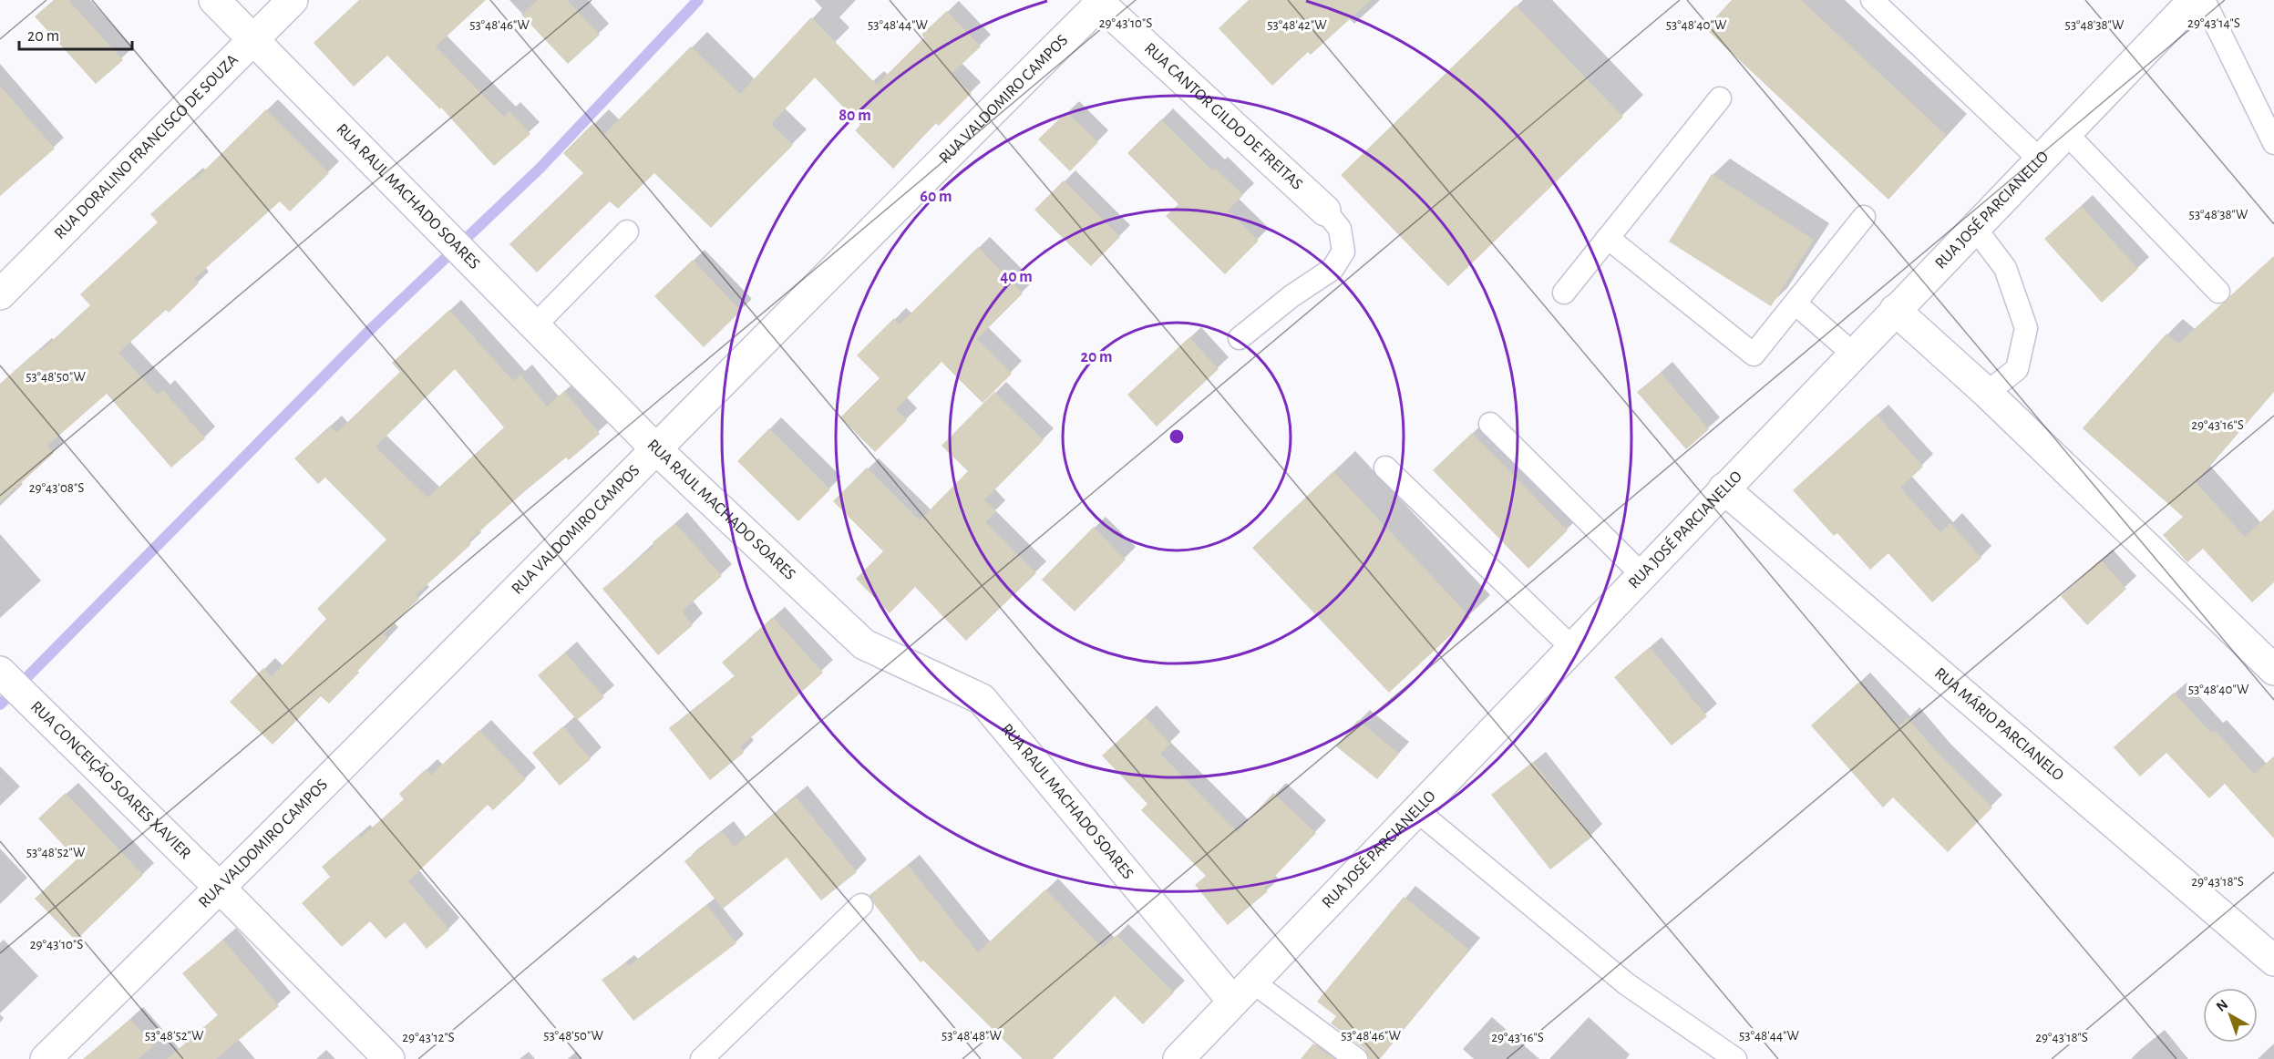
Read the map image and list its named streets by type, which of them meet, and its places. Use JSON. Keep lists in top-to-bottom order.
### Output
{
  "streets": {
    "street": [
      "RUA VALDOMIRO CAMPOS",
      "RUA CANTOR GILDO DE FREITAS",
      "RUA DORALINO FRANCISCO DE SOUZA",
      "RUA RAUL MACHADO SOARES",
      "RUA JOSÉ PARCIANELLO",
      "RUA MÁRIO PARCIANELO",
      "RUA CONCEIÇÃO SOARES XAVIER"
    ]
  },
  "crossings": [
    ["RUA VALDOMIRO CAMPOS", "RUA CANTOR GILDO DE FREITAS"],
    ["RUA VALDOMIRO CAMPOS", "RUA RAUL MACHADO SOARES"],
    ["RUA VALDOMIRO CAMPOS", "RUA CONCEIÇÃO SOARES XAVIER"],
    ["RUA DORALINO FRANCISCO DE SOUZA", "RUA RAUL MACHADO SOARES"],
    ["RUA RAUL MACHADO SOARES", "RUA JOSÉ PARCIANELLO"],
    ["RUA JOSÉ PARCIANELLO", "RUA MÁRIO PARCIANELO"]
  ],
  "scale_bar": "20 m",
  "north": "top left",
  "coordinates": [
    "29°43'10\"S",
    "29°43'14\"S",
    "53°48'46\"W",
    "53°48'44\"W",
    "53°48'42\"W",
    "53°48'40\"W",
    "53°48'38\"W",
    "53°48'50\"W",
    "29°43'16\"S",
    "29°43'08\"S",
    "53°48'52\"W",
    "29°43'18\"S",
    "53°48'48\"W",
    "29°43'12\"S"
  ],
  "rings": [
    "80 m",
    "60 m",
    "40 m",
    "20 m"
  ]
}
